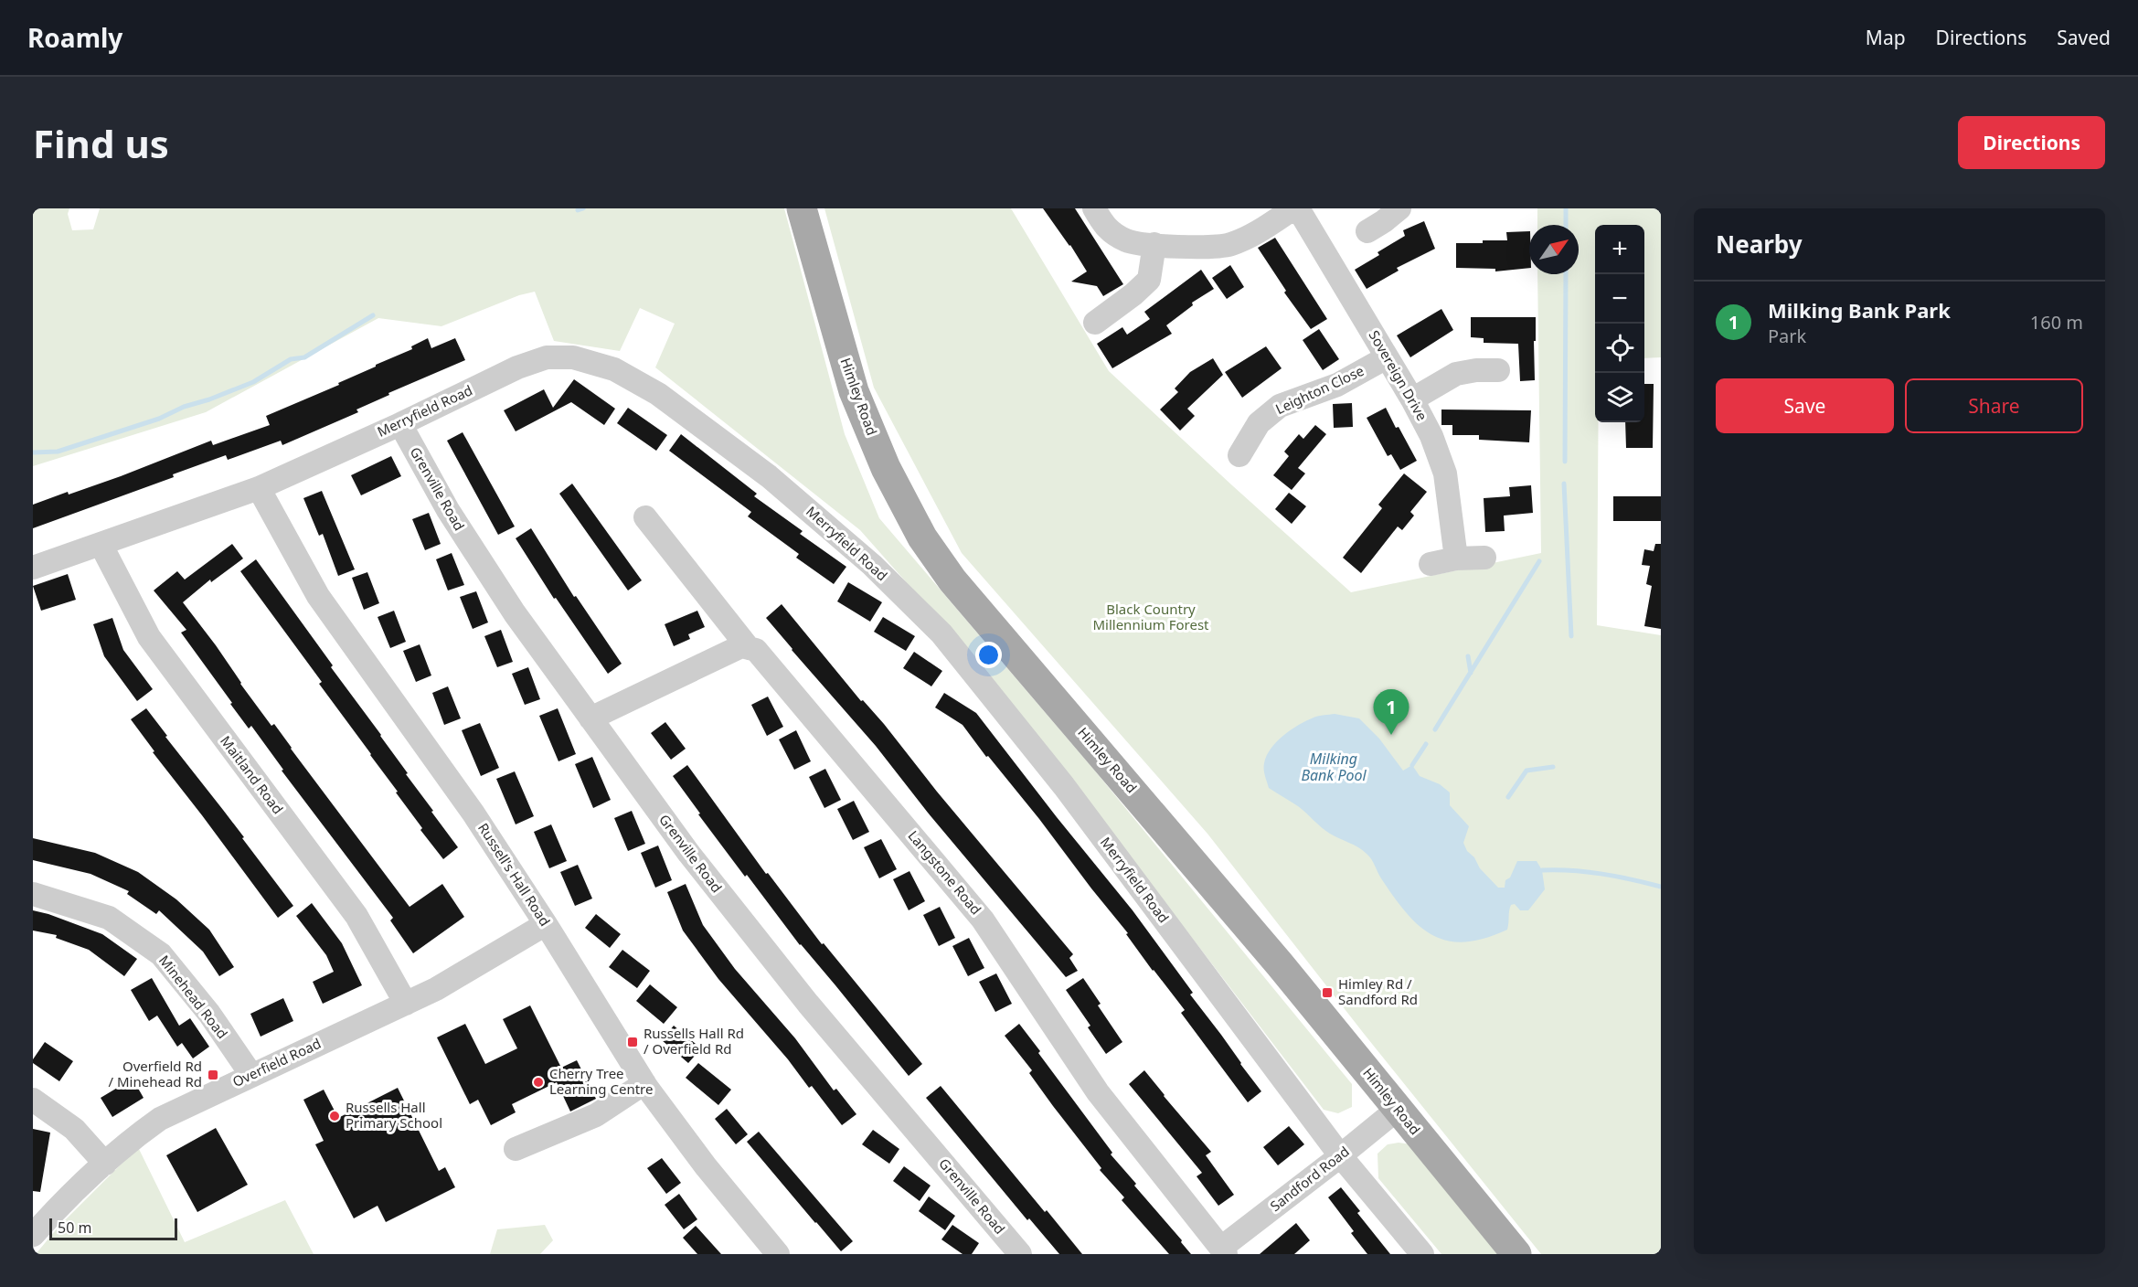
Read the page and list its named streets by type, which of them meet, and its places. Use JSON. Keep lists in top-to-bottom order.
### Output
{
  "streets": {
    "main road": ["Himley Road"],
    "street": [
      "Sovereign Drive",
      "Leighton Close",
      "Merryfield Road",
      "Grenville Road",
      "Maitland Road",
      "Langstone Road",
      "Russell's Hall Road",
      "Minehead Road",
      "Overfield Road",
      "Sandford Road"
    ]
  },
  "crossings": [
    ["Sovereign Drive", "Leighton Close"],
    ["Himley Road", "Sandford Road"],
    ["Merryfield Road", "Grenville Road"],
    ["Merryfield Road", "Maitland Road"],
    ["Merryfield Road", "Russell's Hall Road"],
    ["Merryfield Road", "Sandford Road"],
    ["Maitland Road", "Overfield Road"],
    ["Langstone Road", "Sandford Road"],
    ["Russell's Hall Road", "Overfield Road"],
    ["Minehead Road", "Overfield Road"]
  ],
  "water": ["Milking Bank Pool"],
  "parks": ["Black Country Millennium Forest"],
  "places": {
    "transit": ["Himley Rd / Sandford Rd", "Russells Hall Rd / Overfield Rd", "Overfield Rd / Minehead Rd"],
    "other": ["Cherry Tree Learning Centre", "Russells Hall Primary School"]
  },
  "scale_bar": "50 m",
  "north": "top right",
  "page": {
    "header": "Roamly",
    "nav": ["Map", "Directions", "Saved"],
    "buttons": [
      "Directions",
      ["Save", "Share"]
    ],
    "title": "Find us",
    "heading": "Nearby",
    "map_buttons": ["+", "−"],
    "list": [
      {
        "mark": "1",
        "name": "Milking Bank Park",
        "note": "Park",
        "value": "160 m"
      }
    ],
    "pins": "1",
    "scale": "50 m"
  }
}
